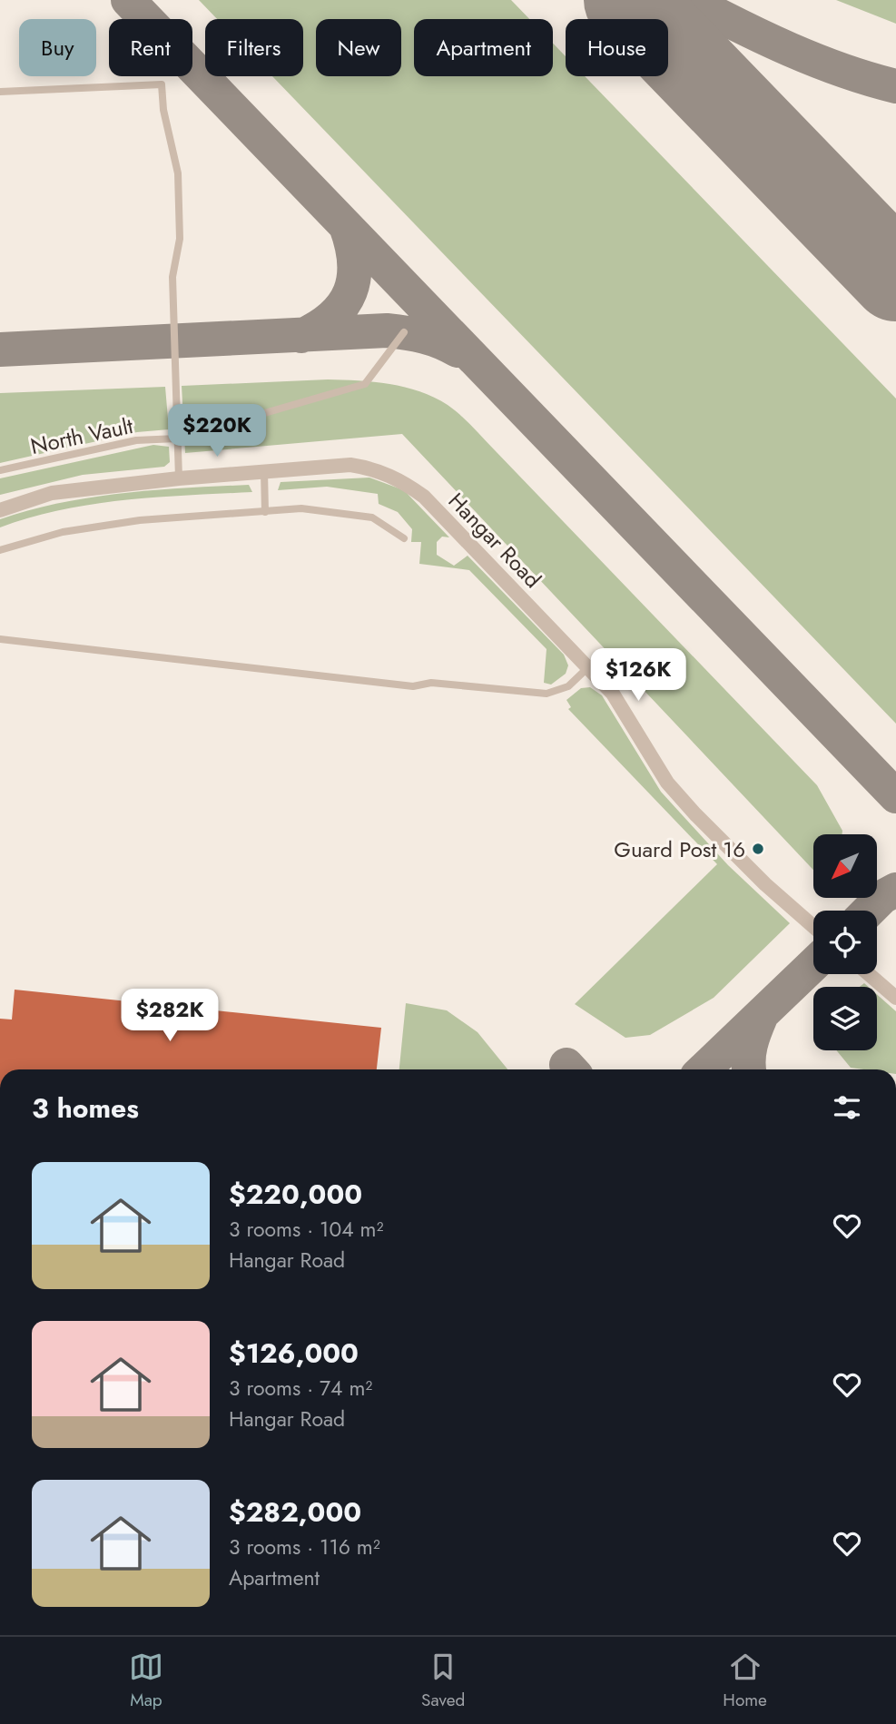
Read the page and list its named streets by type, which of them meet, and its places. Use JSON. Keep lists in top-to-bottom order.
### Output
{
  "streets": {
    "street": ["Hangar Road"],
    "lane": ["North Vault"]
  },
  "places": ["Guard Post 16"],
  "north": "bottom left",
  "page": {
    "chip": [
      "Buy",
      "Rent",
      "Filters",
      "New",
      "Apartment",
      "House"
    ],
    "price": ["$220K", "$126K", "$282K"],
    "heading": "3 homes",
    "list": [
      {
        "name": "$220,000",
        "note": "3 rooms · 104 m² · Hangar Road"
      },
      {
        "name": "$126,000",
        "note": "3 rooms · 74 m² · Hangar Road"
      },
      {
        "name": "$282,000",
        "note": "3 rooms · 116 m² · Apartment"
      }
    ],
    "tabs": ["Map", "Saved", "Home"]
  }
}
